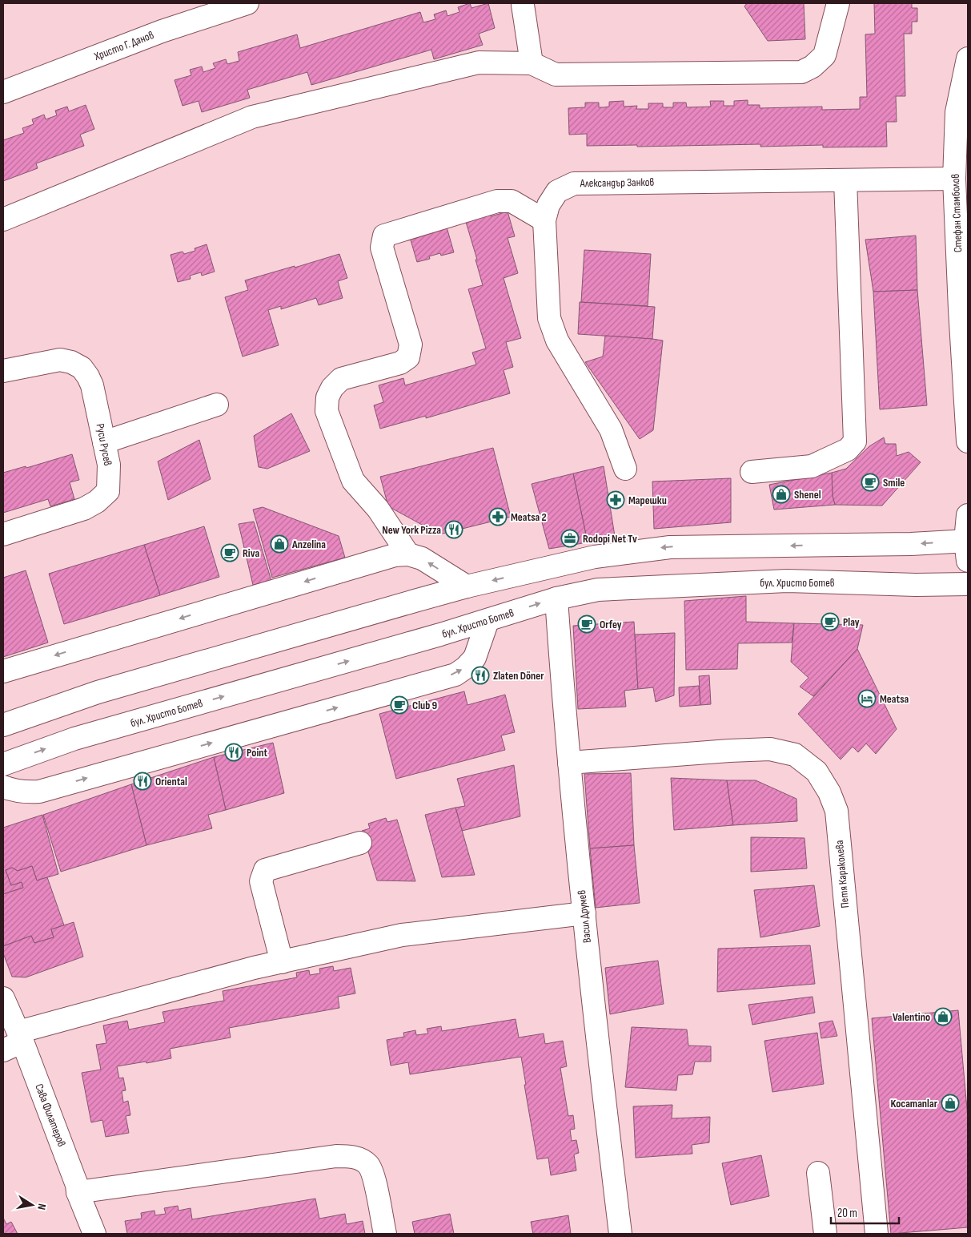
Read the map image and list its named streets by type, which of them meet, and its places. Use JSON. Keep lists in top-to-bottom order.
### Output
{
  "streets": {
    "street": [
      "Христо Г. Данов",
      "Александър Занков",
      "Стефан Стамболов",
      "Руси Русев",
      "бул. Христо Ботев",
      "Петя Караколева",
      "Васил Друмев",
      "Сава Филатеров"
    ]
  },
  "crossings": [
    ["Александър Занков", "Стефан Стамболов"],
    ["бул. Христо Ботев", "Васил Друмев"],
    ["Петя Караколева", "Васил Друмев"]
  ],
  "places": {
    "cafe": [
      "Smile",
      "Riva",
      "Play",
      "Orfey",
      "Club 9"
    ],
    "shop": [
      "Shenel",
      "Anzelina",
      "Valentino",
      "Kocamanlar"
    ],
    "pharmacy": ["Марешки", "Meatsa 2"],
    "restaurant": [
      "New York Pizza",
      "Zlaten Döner",
      "Point",
      "Oriental"
    ],
    "office": ["Rodopi Net Tv"],
    "hotel": ["Meatsa"]
  },
  "scale_bar": "20 m",
  "north": "right"
}
